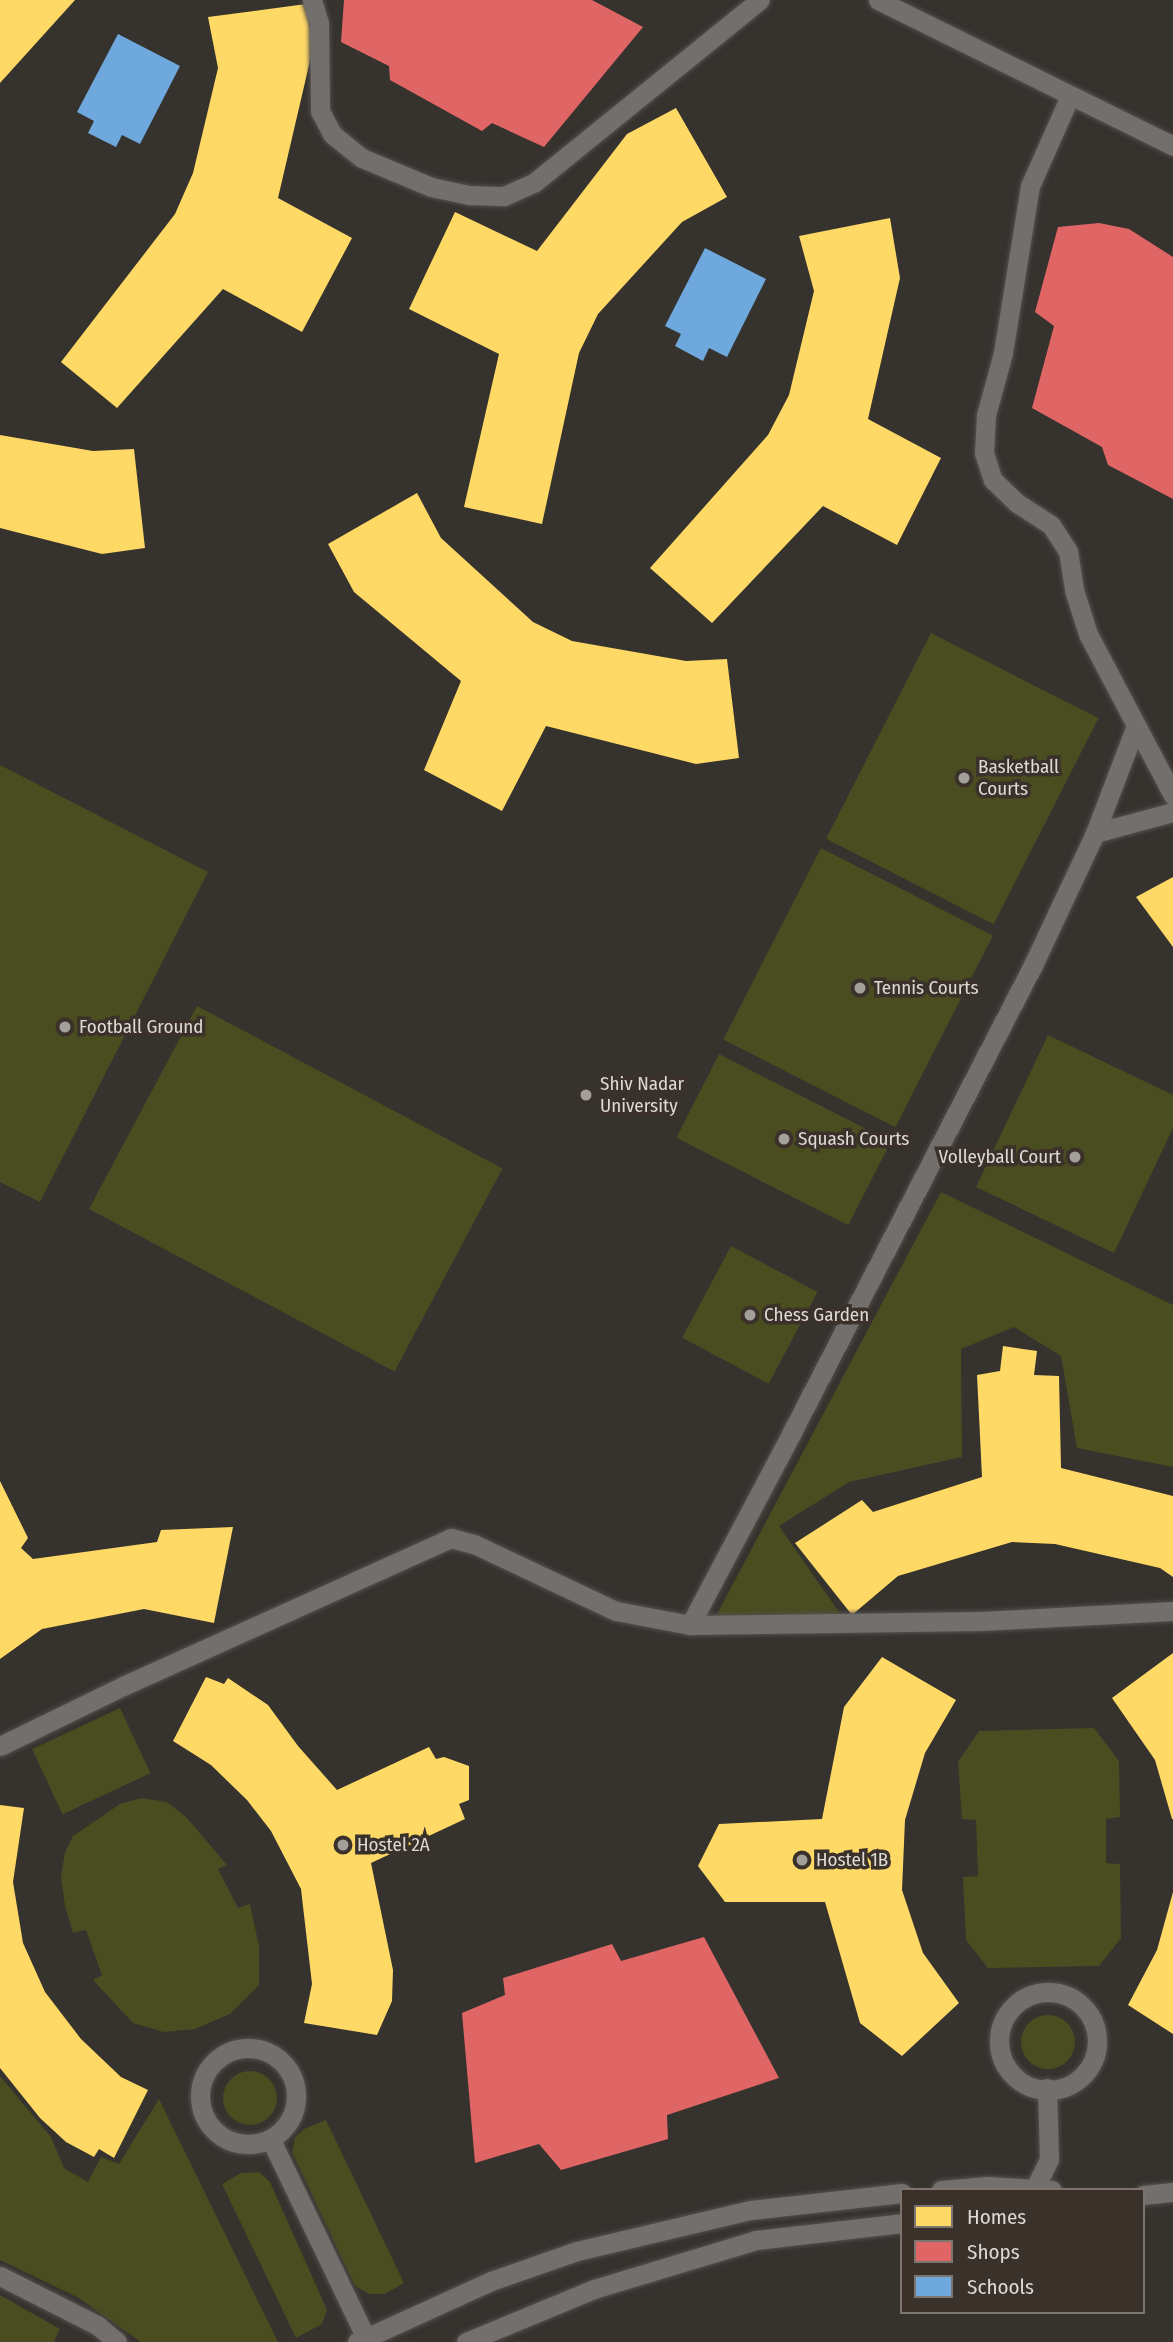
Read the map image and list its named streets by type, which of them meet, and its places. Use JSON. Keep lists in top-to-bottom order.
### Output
{
  "places": [
    "Basketball Courts",
    "Tennis Courts",
    "Football Ground",
    "Shiv Nadar University",
    "Squash Courts",
    "Volleyball Court",
    "Chess Garden",
    "Hostel 2A",
    "Hostel 1B"
  ],
  "legend": ["Homes", "Shops", "Schools"]
}
